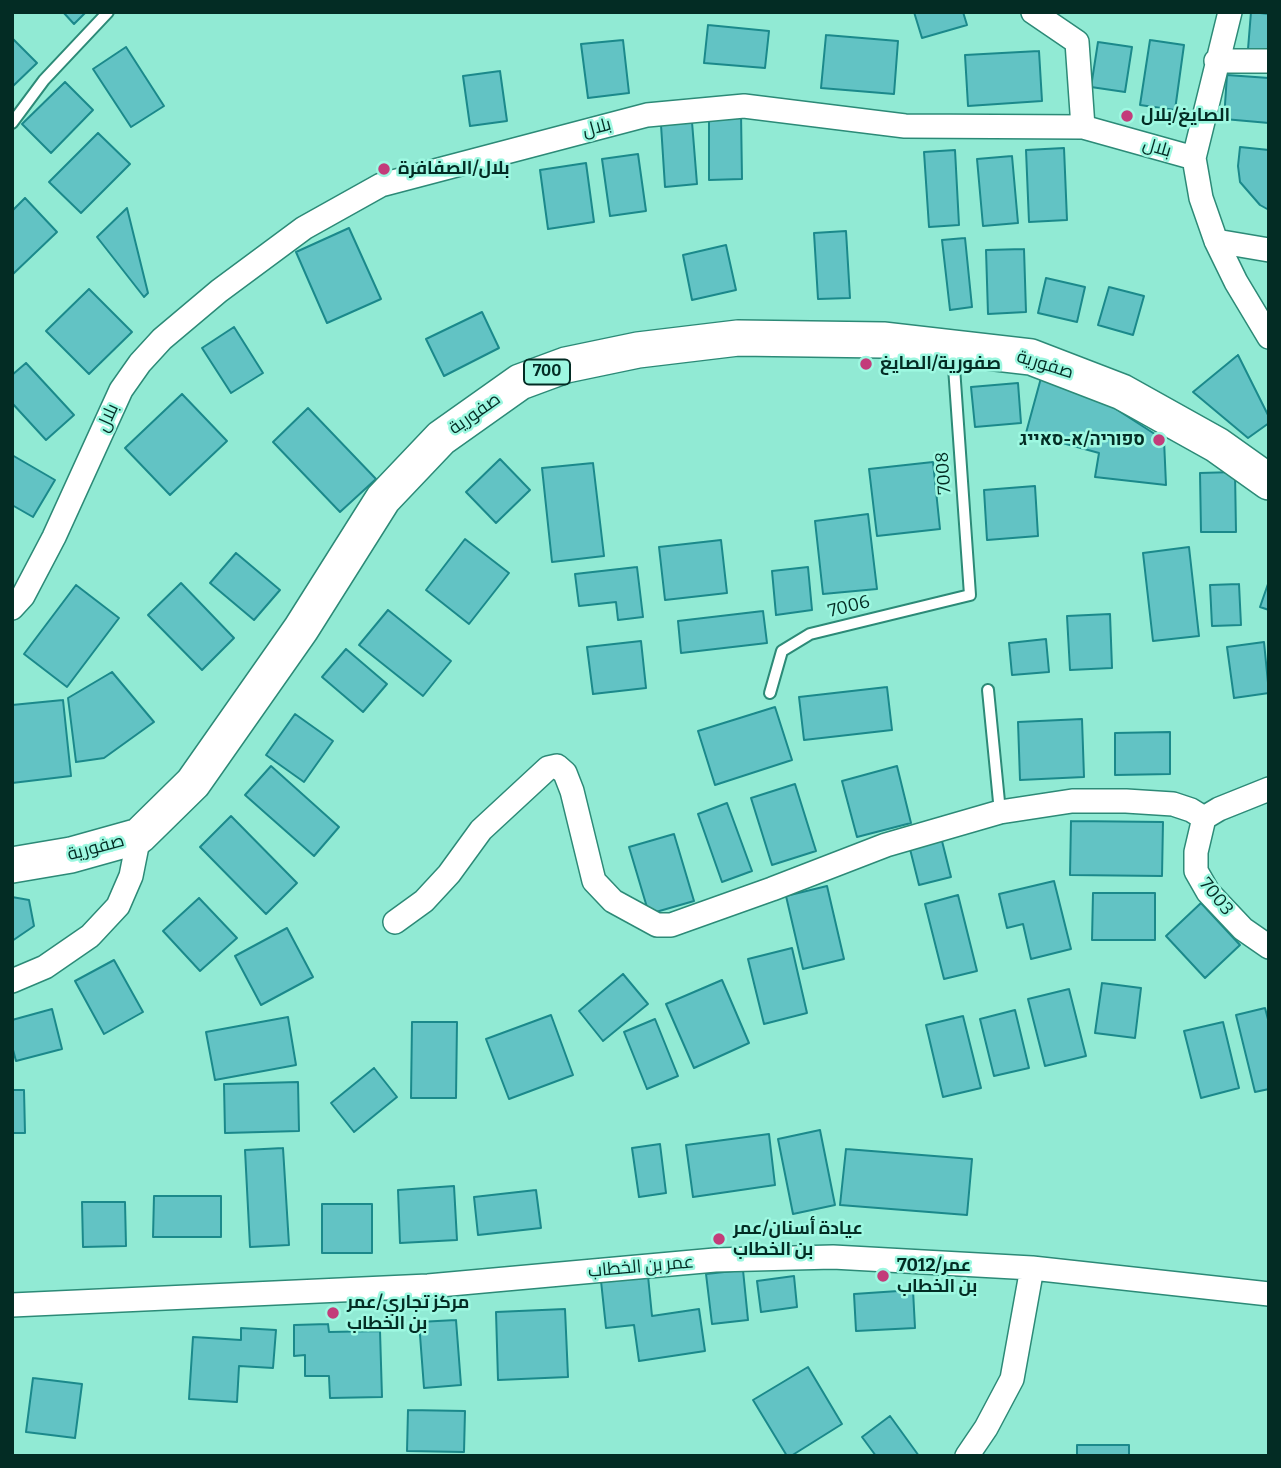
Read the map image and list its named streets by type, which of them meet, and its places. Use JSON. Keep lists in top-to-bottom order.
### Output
{
  "streets": {
    "main road": ["صفورية", "700"],
    "street": ["بلال", "7003", "عمر بن الخطاب"],
    "lane": ["7008", "7006"]
  },
  "crossings": [
    ["صفورية", "7008"],
    ["7008", "7006"]
  ],
  "places": [
    "الصايغ/بلال",
    "بلال/الصفافرة",
    "صفورية/الصايغ",
    "ספוריה/א-סאייג",
    "عيادة أسنان/عمر بن الخطاب",
    "7012/عمر بن الخطاب",
    "مركز تجاري/عمر بن الخطاب"
  ]
}
